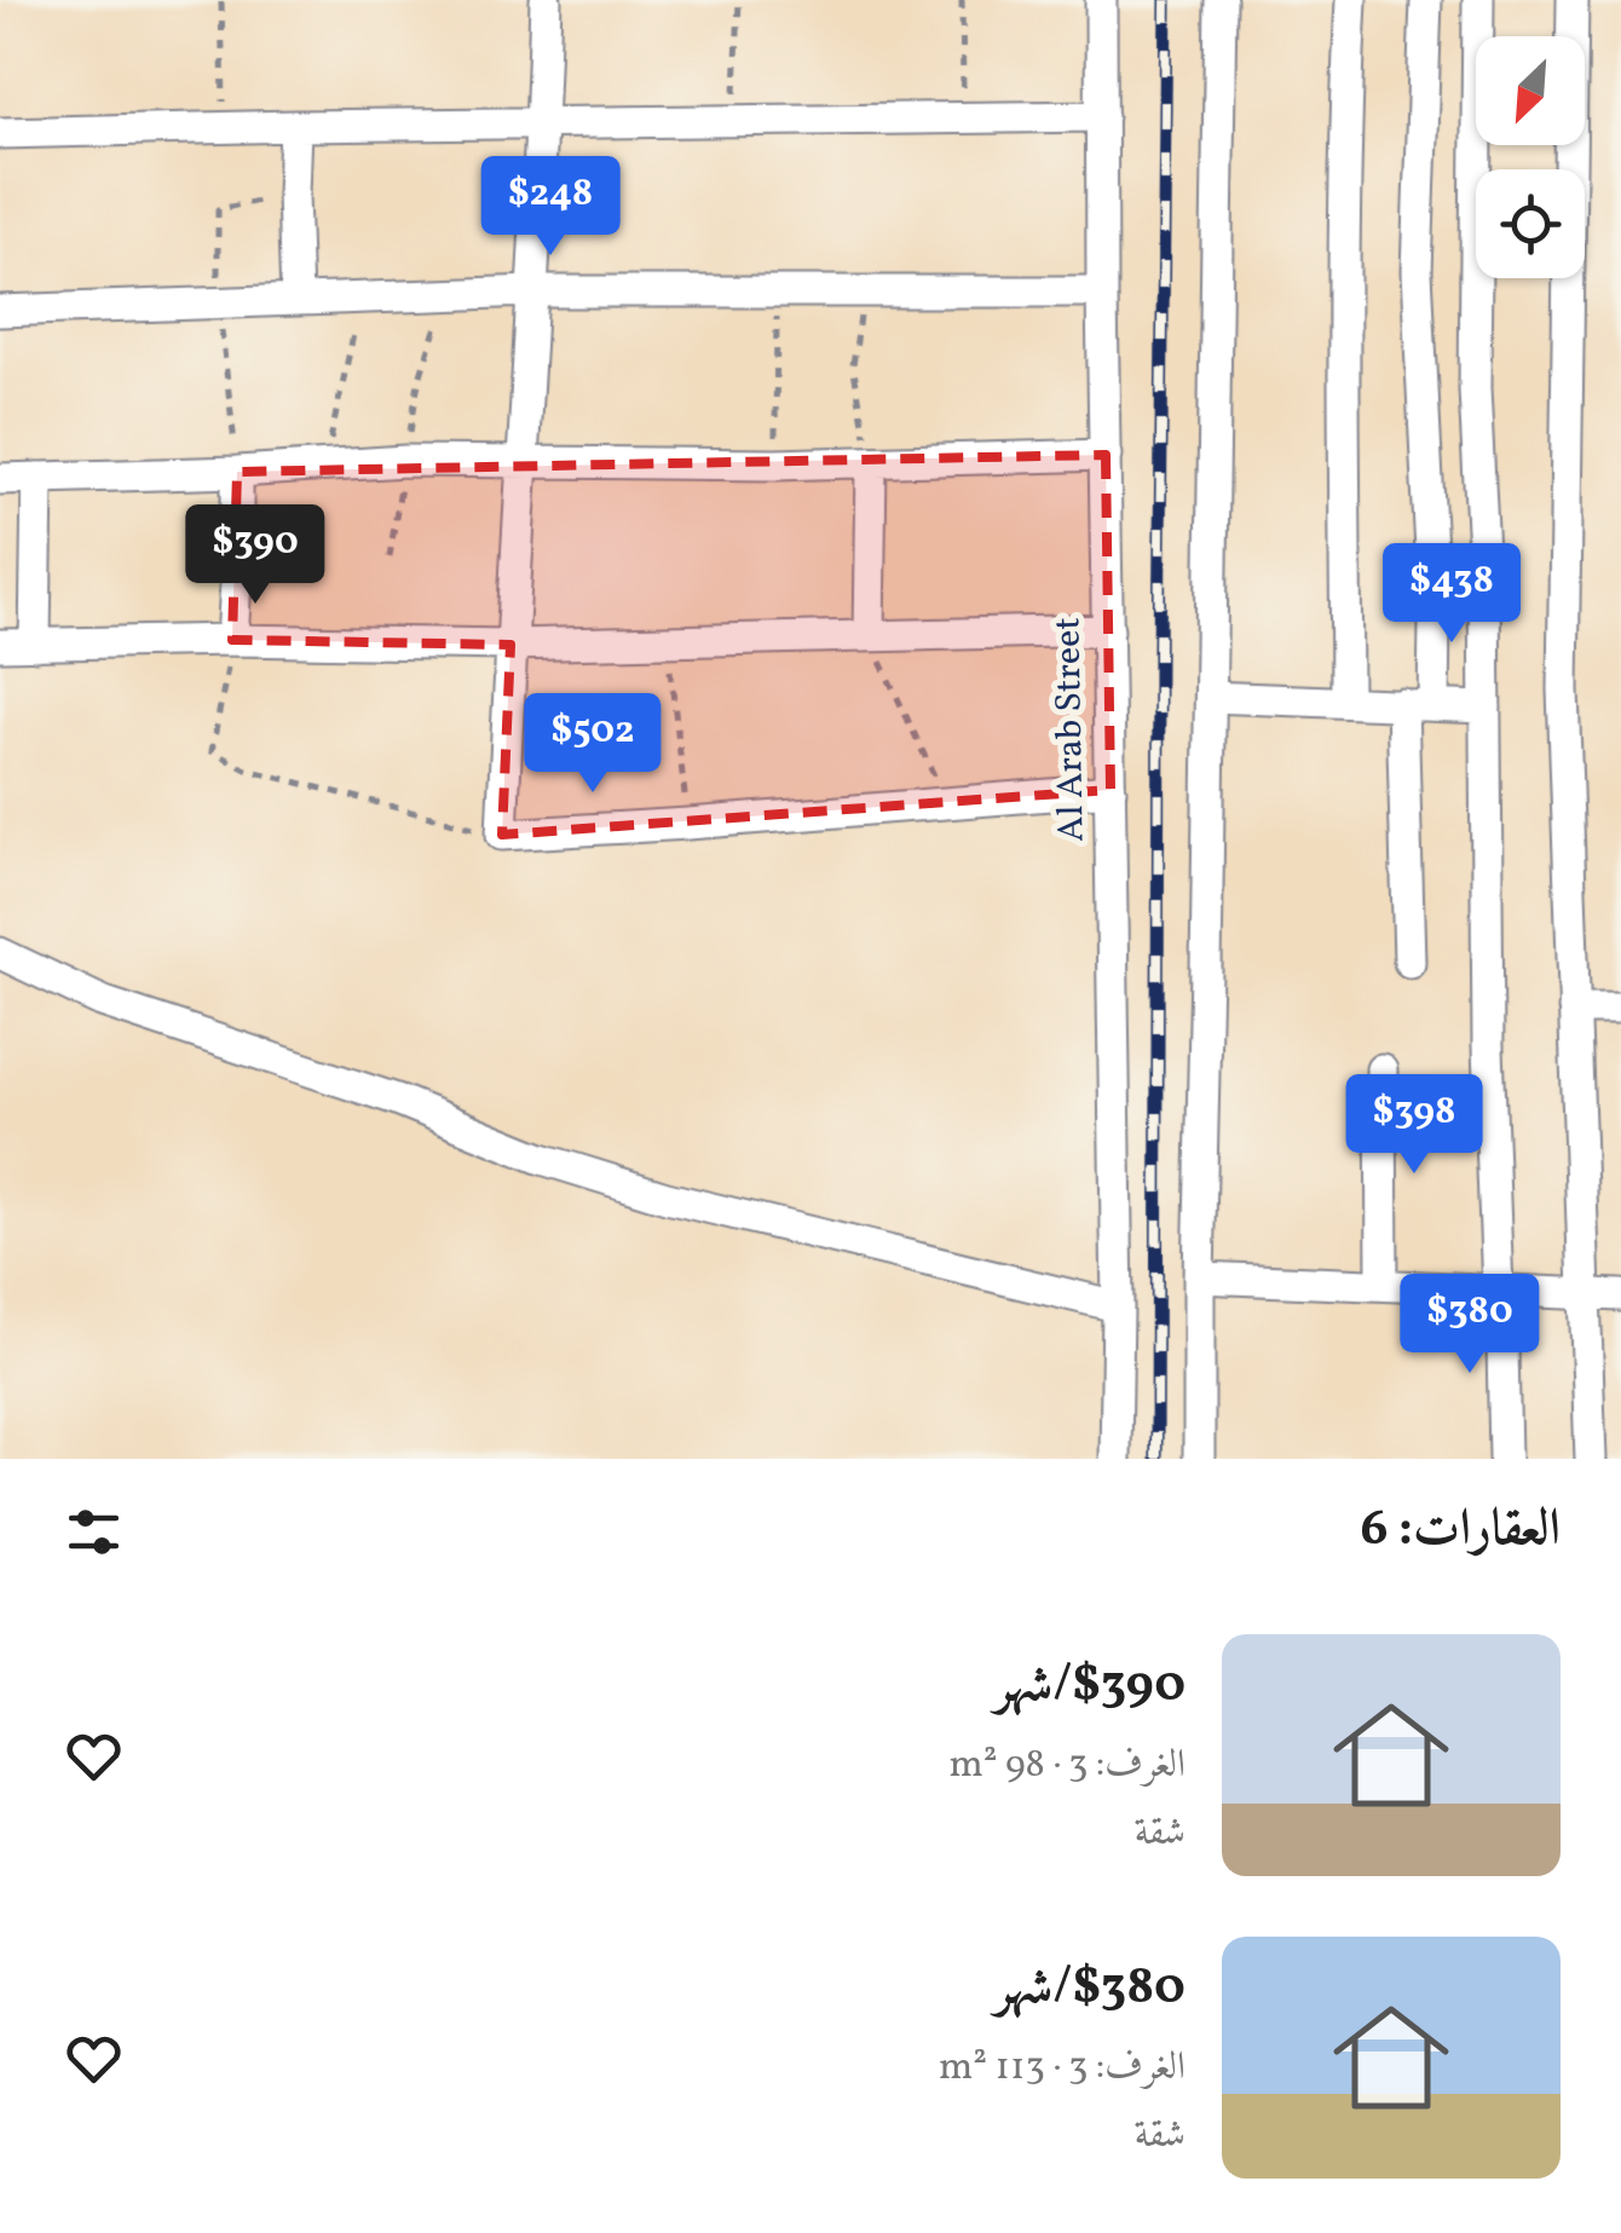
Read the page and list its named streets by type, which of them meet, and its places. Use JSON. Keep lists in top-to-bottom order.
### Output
{
  "streets": {
    "street": ["Al Arab Street"]
  },
  "north": "bottom left",
  "page": {
    "price": [
      "$248",
      "$390",
      "$438",
      "$502",
      "$398",
      "$380"
    ],
    "heading": "العقارات: 6",
    "list": [
      {
        "name": "$390/شهر",
        "note": "الغرف: 3 · 98 m² · شقة"
      },
      {
        "name": "$380/شهر",
        "note": "الغرف: 3 · 113 m² · شقة"
      }
    ]
  }
}
